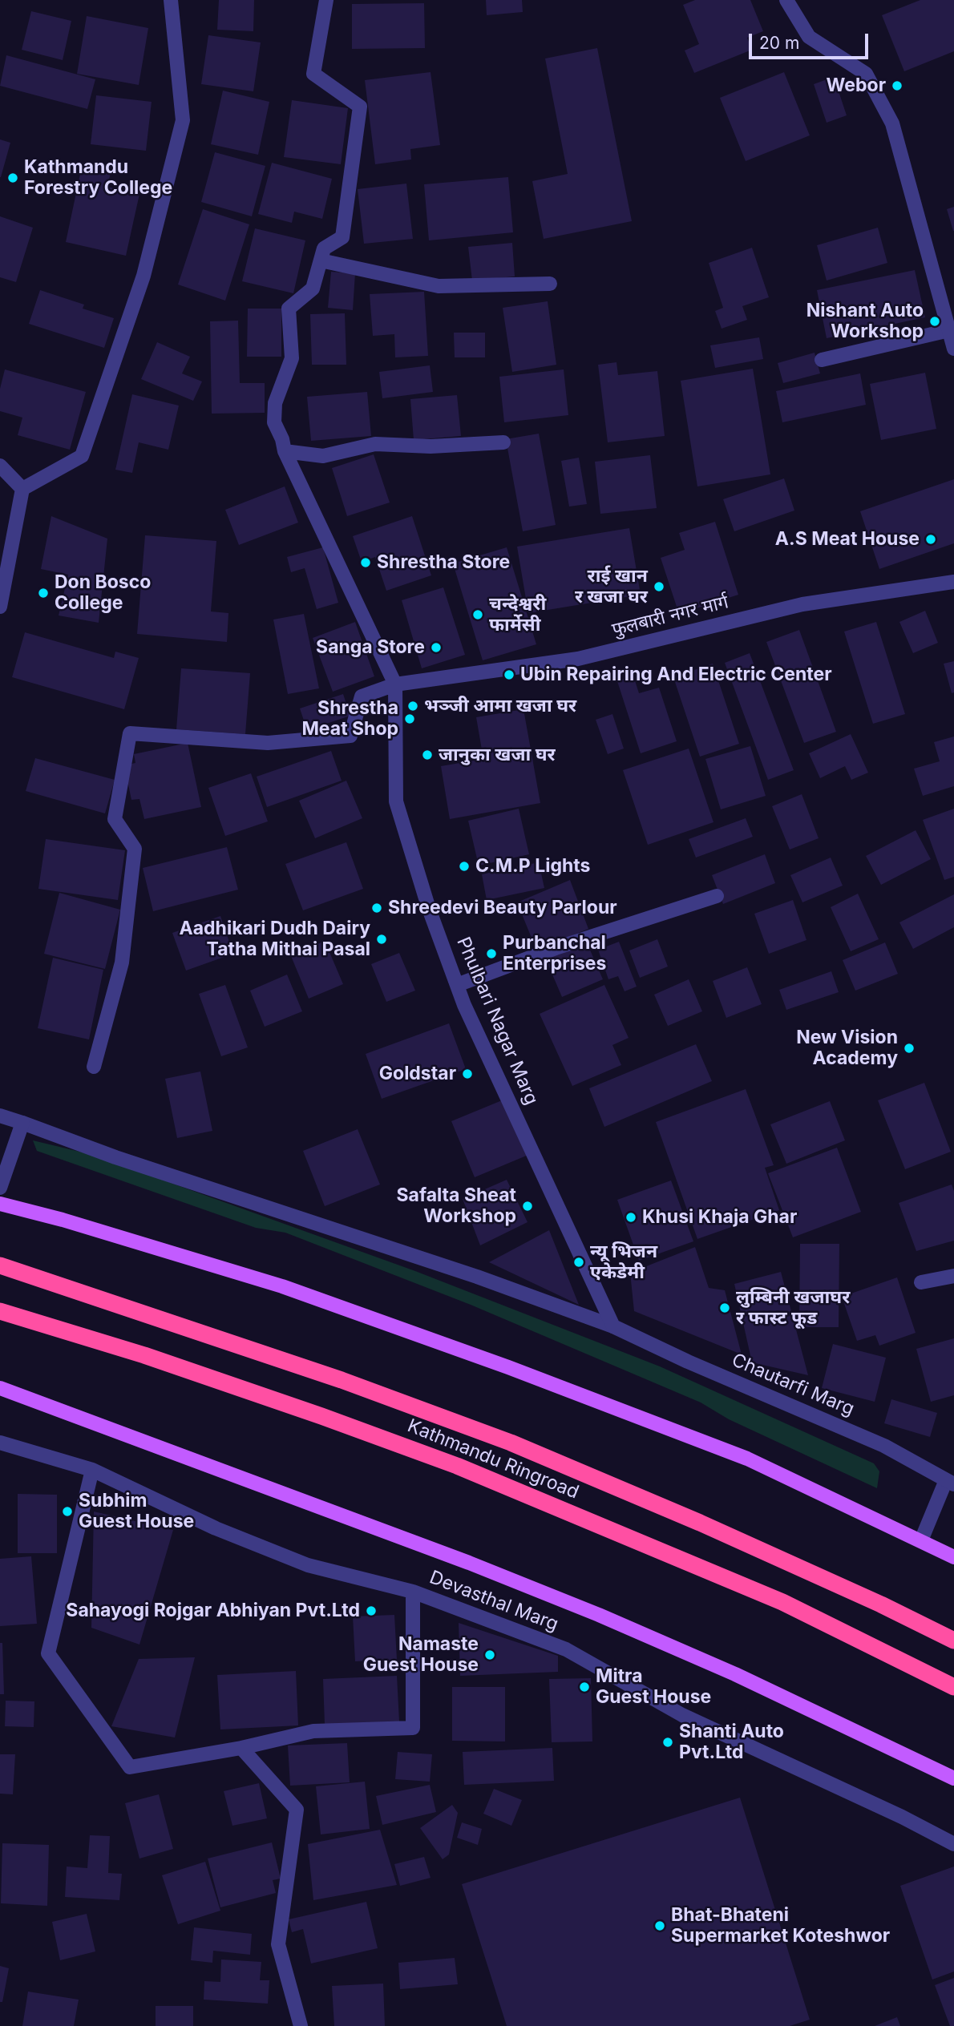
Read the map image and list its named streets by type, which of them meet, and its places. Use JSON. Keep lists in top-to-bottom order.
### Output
{
  "streets": {
    "highway": ["Kathmandu Ringroad"],
    "street": [
      "फुलबारी नगर मार्ग",
      "Phulbari Nagar Marg",
      "Chautarfi Marg",
      "Devasthal Marg"
    ]
  },
  "crossings": [
    ["फुलबारी नगर मार्ग", "Phulbari Nagar Marg"],
    ["Phulbari Nagar Marg", "Chautarfi Marg"]
  ],
  "places": [
    "Webor",
    "Kathmandu Forestry College",
    "Nishant Auto Workshop",
    "A.S Meat House",
    "Shrestha Store",
    "राई खान र खजा घर",
    "Don Bosco College",
    "चन्देश्वरी फार्मेसी",
    "Sanga Store",
    "Ubin Repairing And Electric Center",
    "भञ्जी आमा खजा घर",
    "Shrestha Meat Shop",
    "जानुका खजा घर",
    "C.M.P Lights",
    "Shreedevi Beauty Parlour",
    "Aadhikari Dudh Dairy Tatha Mithai Pasal",
    "Purbanchal Enterprises",
    "New Vision Academy",
    "Goldstar",
    "Safalta Sheat Workshop",
    "Khusi Khaja Ghar",
    "न्यू भिजन एकेडेमी",
    "लुम्बिनी खजाघर र फास्ट फूड",
    "Subhim Guest House",
    "Sahayogi Rojgar Abhiyan Pvt.Ltd",
    "Namaste Guest House",
    "Mitra Guest House",
    "Shanti Auto Pvt.Ltd",
    "Bhat-Bhateni Supermarket Koteshwor"
  ],
  "scale_bar": "20 m"
}
